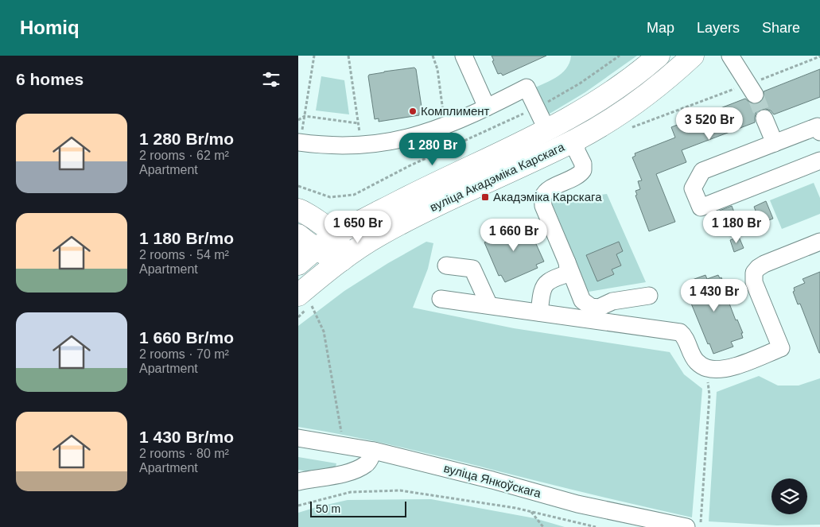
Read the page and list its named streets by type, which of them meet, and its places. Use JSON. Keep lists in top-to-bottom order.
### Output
{
  "streets": {
    "main road": ["вуліца Акадэміка Карскага"],
    "street": ["вуліца Янкоўскага"]
  },
  "places": {
    "other": ["Комплимент"],
    "transit": ["Акадэміка Карскага"]
  },
  "scale_bar": "50 m",
  "page": {
    "header": "Homiq",
    "nav": ["Map", "Layers", "Share"],
    "heading": "6 homes",
    "list": [
      {
        "name": "1 280 Br/mo",
        "note": "2 rooms · 62 m² · Apartment"
      },
      {
        "name": "1 180 Br/mo",
        "note": "2 rooms · 54 m² · Apartment"
      },
      {
        "name": "1 660 Br/mo",
        "note": "2 rooms · 70 m² · Apartment"
      },
      {
        "name": "1 430 Br/mo",
        "note": "2 rooms · 80 m² · Apartment"
      }
    ],
    "price": [
      "3 520 Br",
      "1 280 Br",
      "1 650 Br",
      "1 180 Br",
      "1 660 Br",
      "1 430 Br"
    ],
    "scale": "50 m"
  }
}
